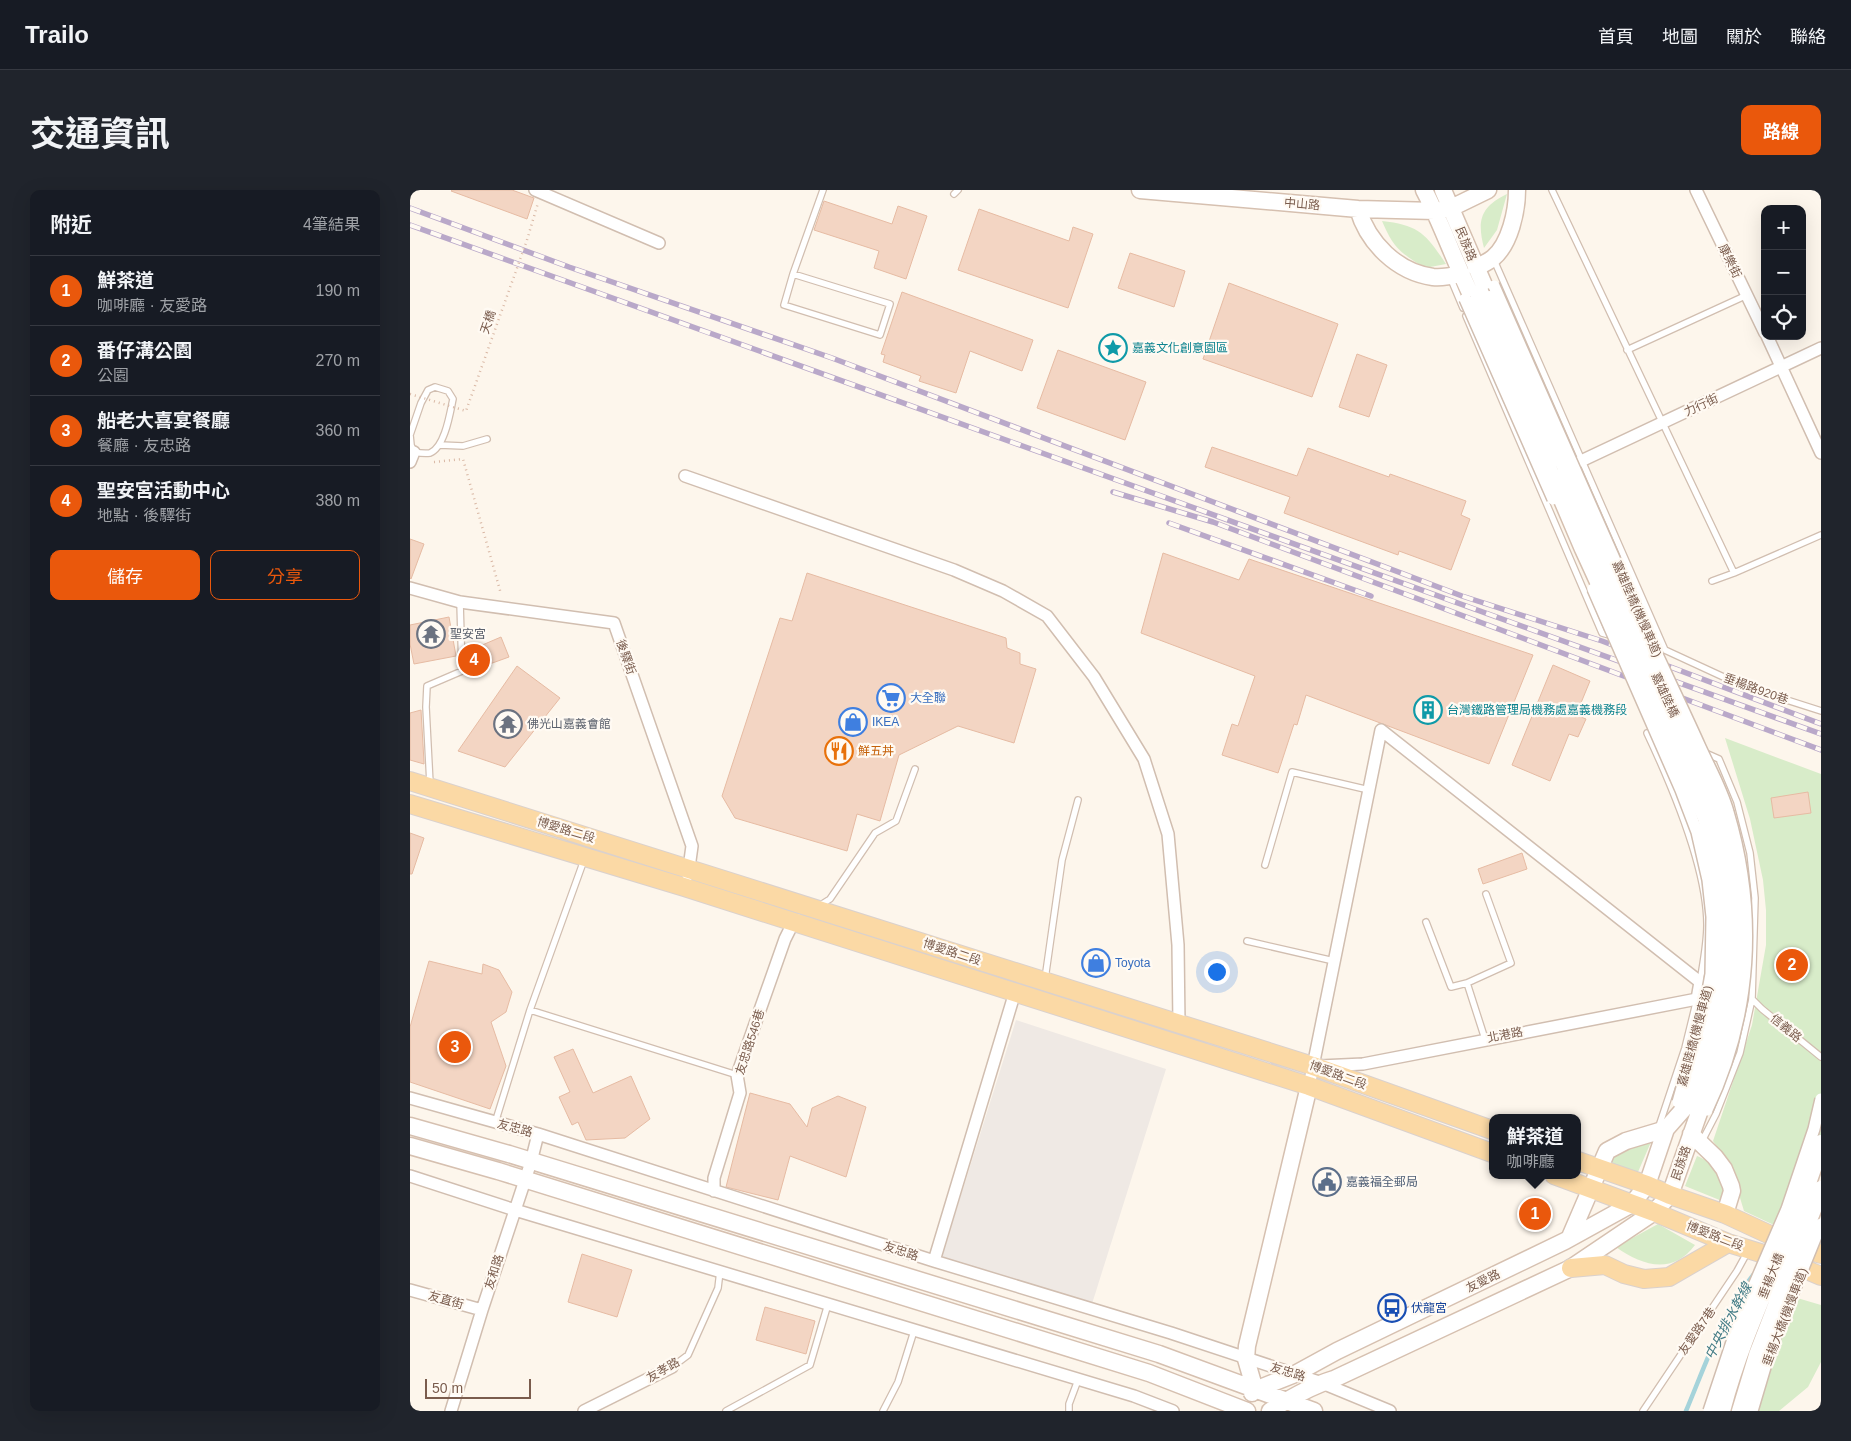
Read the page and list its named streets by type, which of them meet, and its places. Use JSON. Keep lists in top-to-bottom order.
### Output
{
  "streets": {
    "main road": [
      "中山路",
      "民族路",
      "嘉雄陸橋",
      "博愛路二段",
      "友忠路",
      "垂楊大橋",
      "友愛路"
    ],
    "street": [
      "康樂街",
      "力行街",
      "嘉雄陸橋(機慢車道)",
      "後驛街",
      "北港路",
      "友忠路546巷",
      "友和路",
      "友直街",
      "垂楊大橋(機慢車道)",
      "友孝路"
    ],
    "lane": ["垂楊路920巷", "信義路", "友愛路7巷"],
    "path": ["天橋"]
  },
  "crossings": [
    ["中山路", "民族路"],
    ["民族路", "嘉雄陸橋(機慢車道)"],
    ["民族路", "垂楊路920巷"],
    ["民族路", "嘉雄陸橋"],
    ["民族路", "博愛路二段"],
    ["民族路", "友愛路"],
    ["嘉雄陸橋(機慢車道)", "垂楊路920巷"],
    ["嘉雄陸橋(機慢車道)", "嘉雄陸橋"],
    ["後驛街", "博愛路二段"],
    ["博愛路二段", "北港路"],
    ["博愛路二段", "友忠路546巷"],
    ["博愛路二段", "友愛路"],
    ["博愛路二段", "友愛路7巷"],
    ["友忠路546巷", "友忠路"],
    ["友忠路", "友和路"],
    ["友忠路", "友愛路"],
    ["友和路", "友直街"]
  ],
  "water": ["中央排水幹線"],
  "places": {
    "place": ["嘉義文化創意園區"],
    "temple": ["聖安宮", "佛光山嘉義會館"],
    "supermarket": ["大全聯"],
    "building": ["台灣鐵路管理局機務處嘉義機務段"],
    "shop": ["IKEA", "Toyota"],
    "restaurant": ["鮮五丼"],
    "public building": ["嘉義福全郵局"],
    "bus stop": ["伏龍宮"]
  },
  "scale_bar": "50 m",
  "page": {
    "header": "Trailo",
    "nav": [
      "首頁",
      "地圖",
      "關於",
      "聯絡"
    ],
    "title": "交通資訊",
    "buttons": [
      "路線",
      ["儲存", "分享"]
    ],
    "heading": ["附近", "4筆結果"],
    "map_buttons": ["+", "−"],
    "list": [
      {
        "mark": "1",
        "name": "鮮茶道",
        "note": "咖啡廳 · 友愛路",
        "value": "190 m"
      },
      {
        "mark": "2",
        "name": "番仔溝公園",
        "note": "公園",
        "value": "270 m"
      },
      {
        "mark": "3",
        "name": "船老大喜宴餐廳",
        "note": "餐廳 · 友忠路",
        "value": "360 m"
      },
      {
        "mark": "4",
        "name": "聖安宮活動中心",
        "note": "地點 · 後驛街",
        "value": "380 m"
      }
    ],
    "pins": [
      "4",
      "2",
      "3",
      "1"
    ],
    "popup": ["鮮茶道", "咖啡廳"],
    "scale": "50 m"
  }
}
